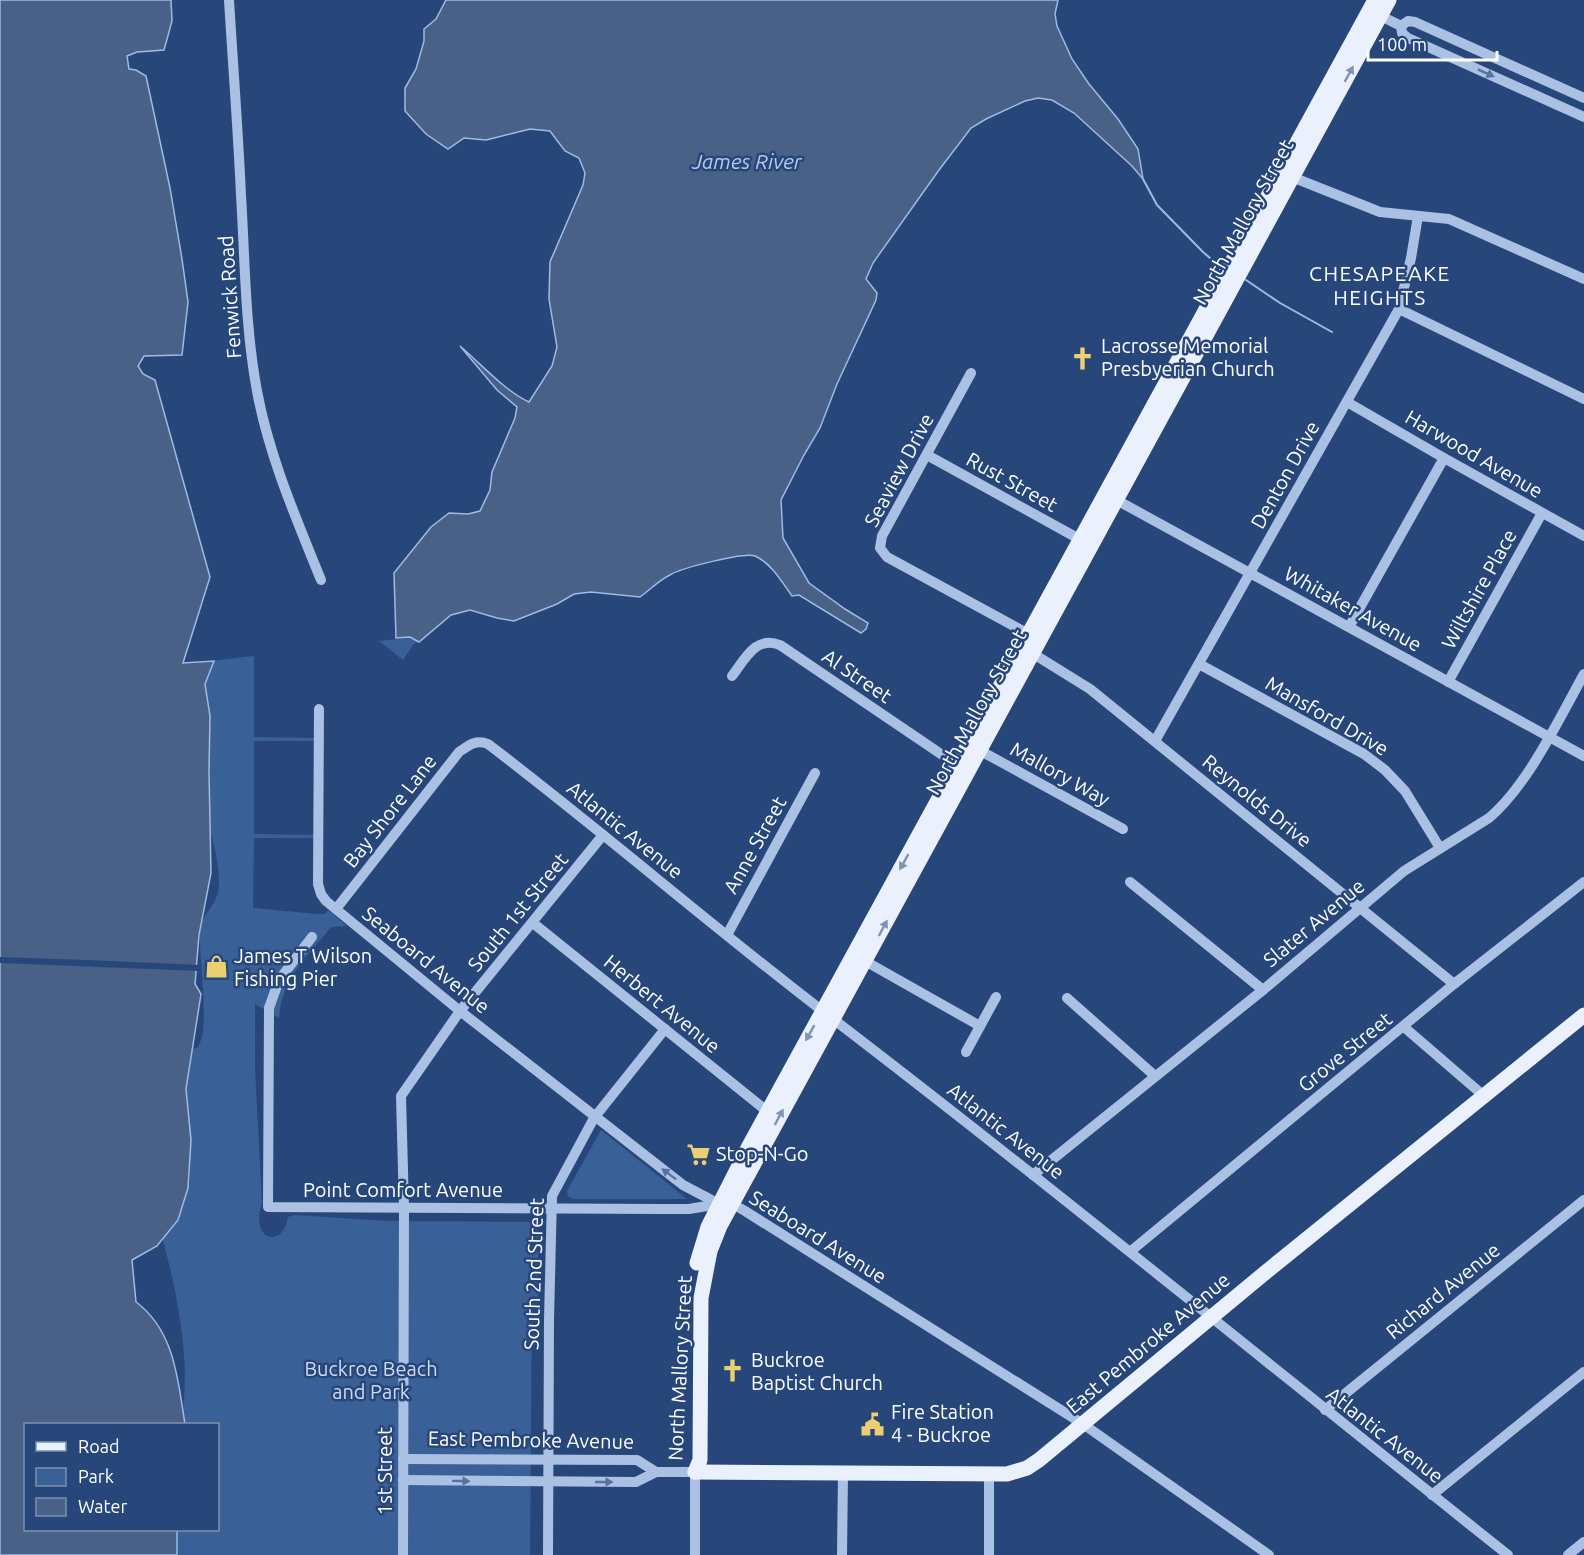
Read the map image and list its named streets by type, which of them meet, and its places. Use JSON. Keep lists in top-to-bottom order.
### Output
{
  "streets": {
    "main road": ["North Mallory Street", "East Pembroke Avenue"],
    "street": [
      "Fenwick Road",
      "Harwood Avenue",
      "Seaview Drive",
      "Denton Drive",
      "Rust Street",
      "Wiltshire Place",
      "Whitaker Avenue",
      "Al Street",
      "Mansford Drive",
      "Mallory Way",
      "Reynolds Drive",
      "Bay Shore Lane",
      "Atlantic Avenue",
      "Anne Street",
      "South 1st Street",
      "Slater Avenue",
      "Seaboard Avenue",
      "Herbert Avenue",
      "Grove Street",
      "Point Comfort Avenue",
      "South 2nd Street",
      "Richard Avenue",
      "1st Street"
    ]
  },
  "crossings": [
    ["North Mallory Street", "Seaview Drive"],
    ["North Mallory Street", "Rust Street"],
    ["North Mallory Street", "Whitaker Avenue"],
    ["North Mallory Street", "Al Street"],
    ["North Mallory Street", "Mallory Way"],
    ["North Mallory Street", "Reynolds Drive"],
    ["North Mallory Street", "Atlantic Avenue"],
    ["North Mallory Street", "Seaboard Avenue"],
    ["North Mallory Street", "Herbert Avenue"],
    ["North Mallory Street", "Point Comfort Avenue"],
    ["North Mallory Street", "East Pembroke Avenue"],
    ["Harwood Avenue", "Denton Drive"],
    ["Harwood Avenue", "Wiltshire Place"],
    ["Seaview Drive", "Rust Street"],
    ["Seaview Drive", "Reynolds Drive"],
    ["Denton Drive", "Whitaker Avenue"],
    ["Denton Drive", "Mansford Drive"],
    ["Denton Drive", "Reynolds Drive"],
    ["Wiltshire Place", "Whitaker Avenue"],
    ["Whitaker Avenue", "Slater Avenue"],
    ["Mansford Drive", "Slater Avenue"],
    ["Reynolds Drive", "Slater Avenue"],
    ["Reynolds Drive", "Grove Street"],
    ["Bay Shore Lane", "Atlantic Avenue"],
    ["Bay Shore Lane", "Seaboard Avenue"],
    ["Atlantic Avenue", "Anne Street"],
    ["Atlantic Avenue", "South 1st Street"],
    ["Atlantic Avenue", "Slater Avenue"],
    ["Atlantic Avenue", "Grove Street"],
    ["Atlantic Avenue", "Richard Avenue"],
    ["Atlantic Avenue", "East Pembroke Avenue"],
    ["South 1st Street", "Seaboard Avenue"],
    ["South 1st Street", "Herbert Avenue"],
    ["South 1st Street", "Point Comfort Avenue"],
    ["South 1st Street", "1st Street"],
    ["Seaboard Avenue", "Point Comfort Avenue"],
    ["Seaboard Avenue", "South 2nd Street"],
    ["Seaboard Avenue", "East Pembroke Avenue"],
    ["Herbert Avenue", "South 2nd Street"],
    ["Point Comfort Avenue", "South 2nd Street"],
    ["Point Comfort Avenue", "1st Street"],
    ["South 2nd Street", "East Pembroke Avenue"],
    ["East Pembroke Avenue", "1st Street"]
  ],
  "districts": ["CHESAPEAKE HEIGHTS"],
  "water": ["James River"],
  "parks": ["Buckroe Beach and Park"],
  "places": {
    "church": ["Lacrosse Memorial Presbyerian Church", "Buckroe Baptist Church"],
    "shop": ["James T Wilson Fishing Pier"],
    "supermarket": ["Stop-N-Go"],
    "public building": ["Fire Station 4 - Buckroe"]
  },
  "legend": ["Road", "Park", "Water"],
  "scale_bar": "100 m"
}
